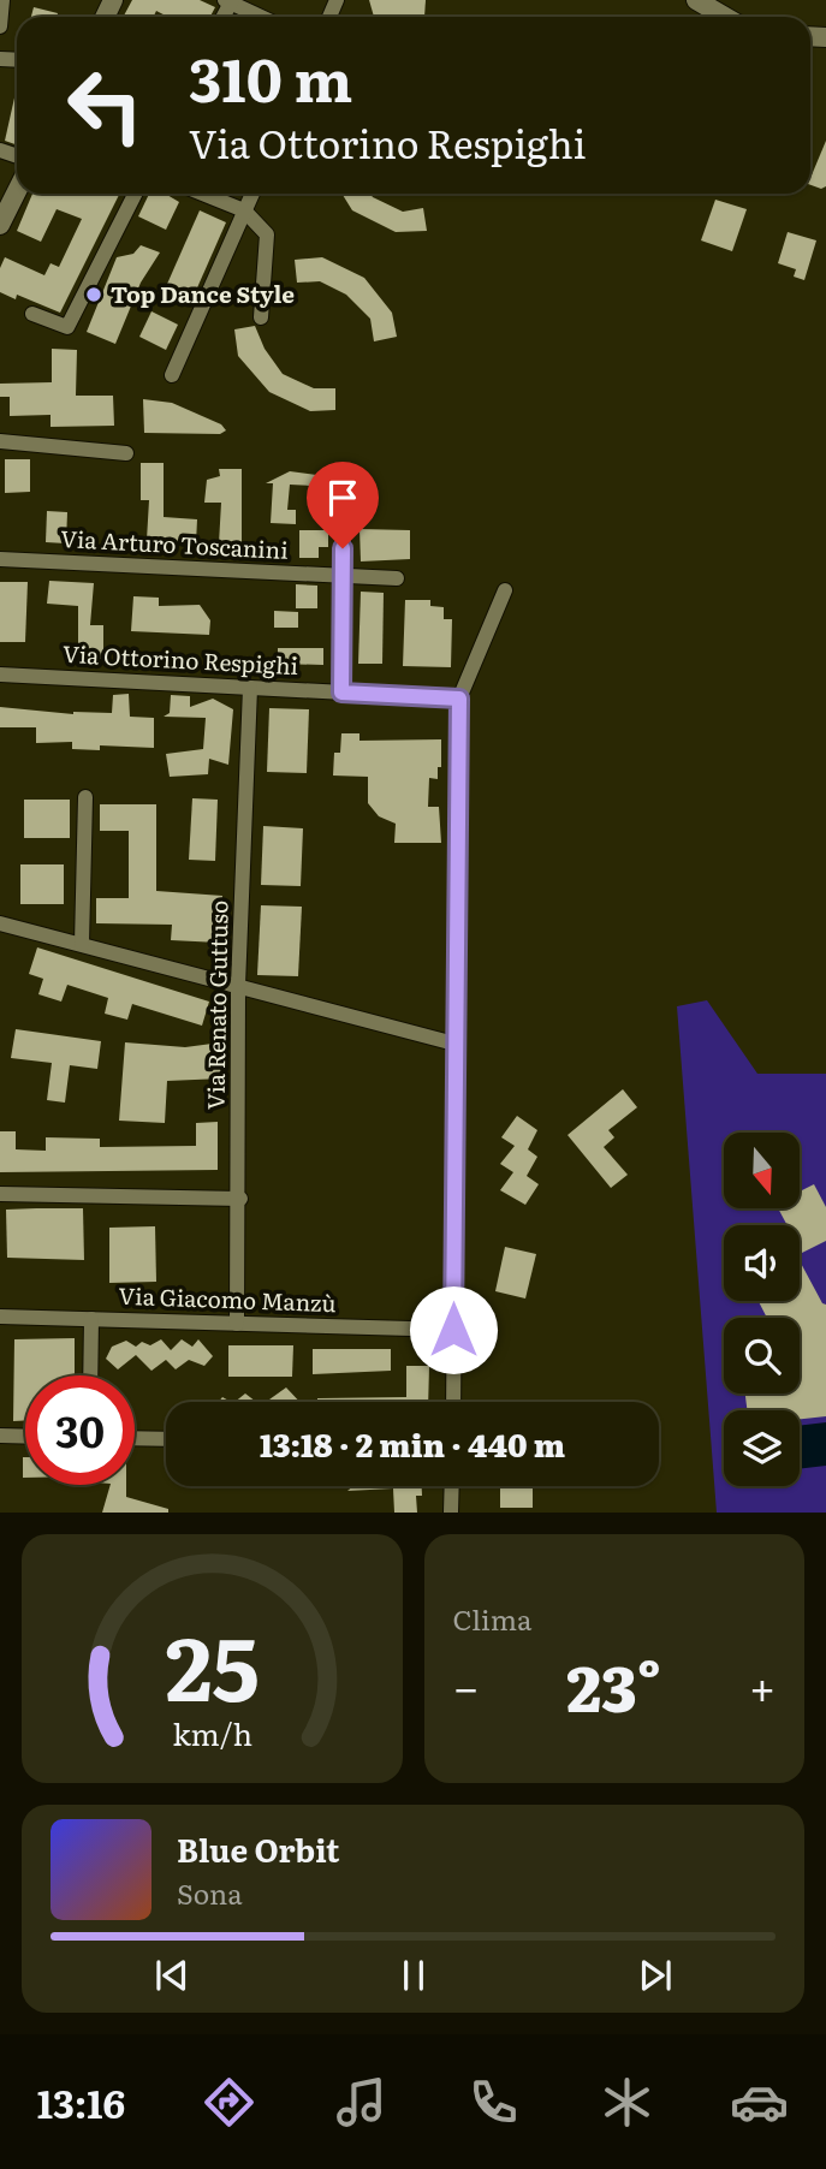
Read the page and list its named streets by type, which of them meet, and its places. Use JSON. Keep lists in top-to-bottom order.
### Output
{
  "streets": {
    "street": [
      "Via Arturo Toscanini",
      "Via Ottorino Respighi",
      "Via Renato Guttuso",
      "Via Giacomo Manzù"
    ]
  },
  "crossings": [
    ["Via Ottorino Respighi", "Via Renato Guttuso"],
    ["Via Renato Guttuso", "Via Giacomo Manzù"]
  ],
  "places": ["Top Dance Style"],
  "north": "bottom",
  "page": {
    "turn": ["310 m", "Via Ottorino Respighi"],
    "limit": "30",
    "trip": "13:18 · 2 min · 440 m",
    "tile": "Clima",
    "heat": ["−", "23°", "+"],
    "song": ["Blue Orbit", "Sona"],
    "tabs": "13:16",
    "gauge": ["25", "km/h"]
  }
}
